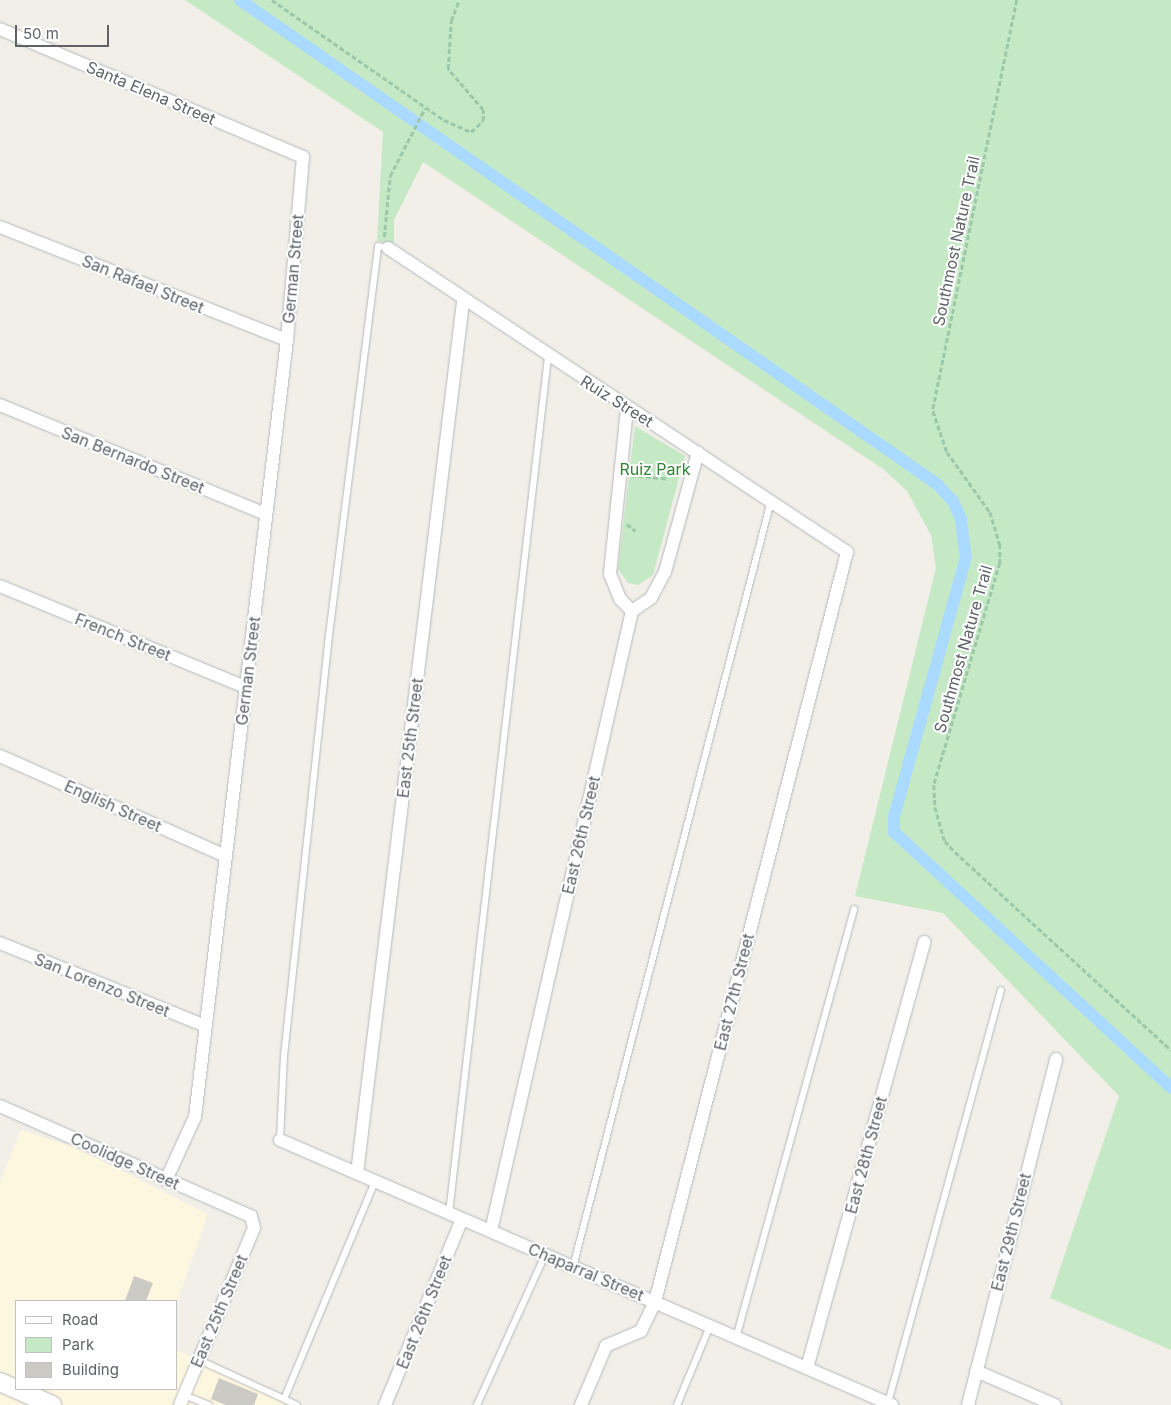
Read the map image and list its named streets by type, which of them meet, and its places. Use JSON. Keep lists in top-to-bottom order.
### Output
{
  "streets": {
    "street": [
      "Santa Elena Street",
      "German Street",
      "San Rafael Street",
      "Ruiz Street",
      "San Bernardo Street",
      "French Street",
      "East 25th Street",
      "English Street",
      "East 26th Street",
      "San Lorenzo Street",
      "East 27th Street",
      "East 28th Street",
      "Coolidge Street",
      "East 29th Street",
      "Chaparral Street"
    ],
    "path": ["Southmost Nature Trail"]
  },
  "crossings": [
    ["Santa Elena Street", "German Street"],
    ["German Street", "San Rafael Street"],
    ["German Street", "San Bernardo Street"],
    ["German Street", "French Street"],
    ["German Street", "English Street"],
    ["German Street", "San Lorenzo Street"],
    ["German Street", "Coolidge Street"],
    ["Ruiz Street", "East 25th Street"],
    ["Ruiz Street", "East 27th Street"],
    ["East 25th Street", "Coolidge Street"],
    ["East 25th Street", "Chaparral Street"],
    ["East 26th Street", "Chaparral Street"],
    ["East 27th Street", "Chaparral Street"],
    ["East 28th Street", "Chaparral Street"]
  ],
  "parks": ["Ruiz Park"],
  "legend": ["Road", "Park", "Building"],
  "scale_bar": "50 m"
}
